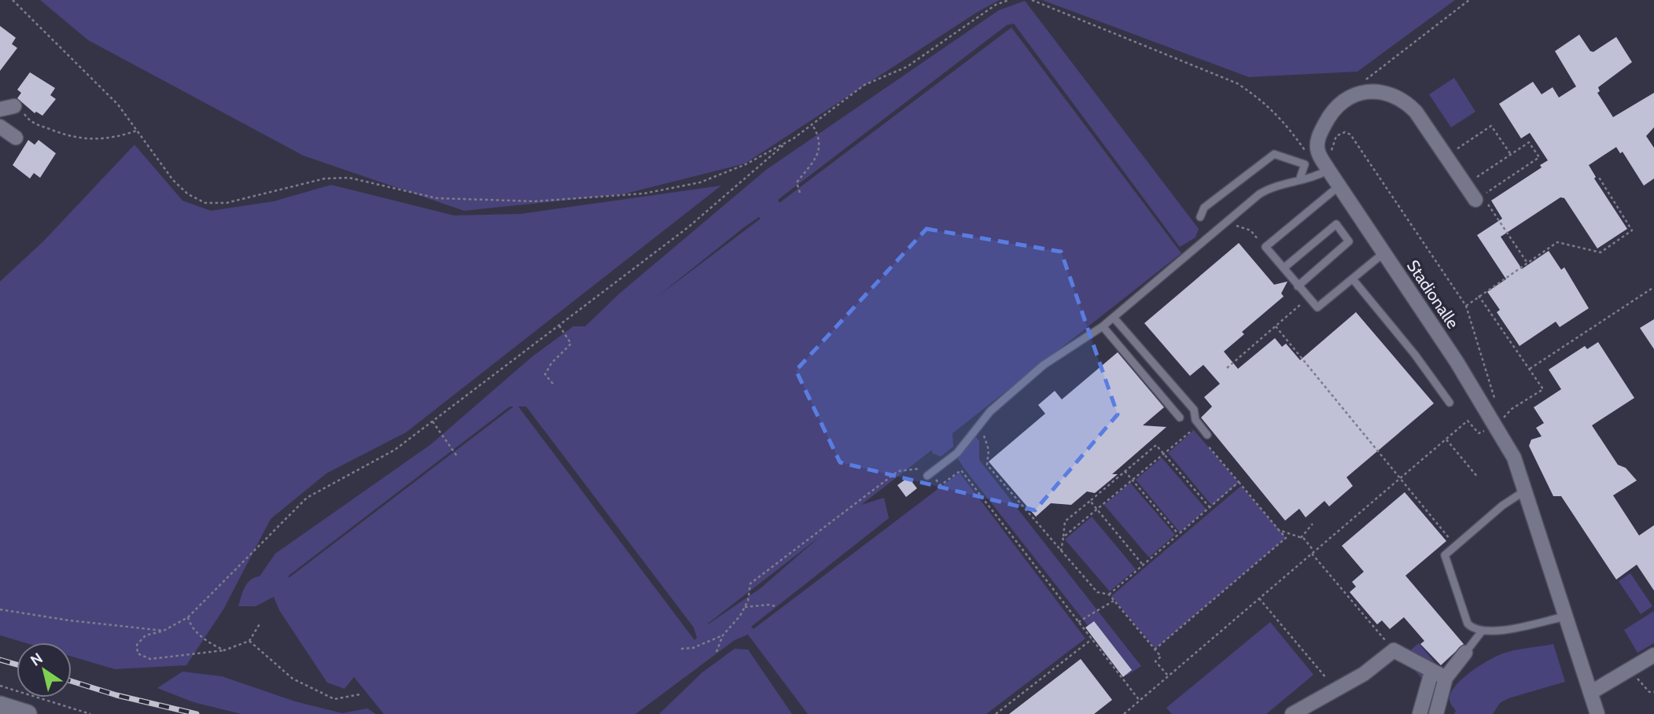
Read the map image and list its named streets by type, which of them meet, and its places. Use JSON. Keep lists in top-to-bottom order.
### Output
{
  "streets": {
    "street": ["Stadionalle"]
  },
  "north": "top left"
}
